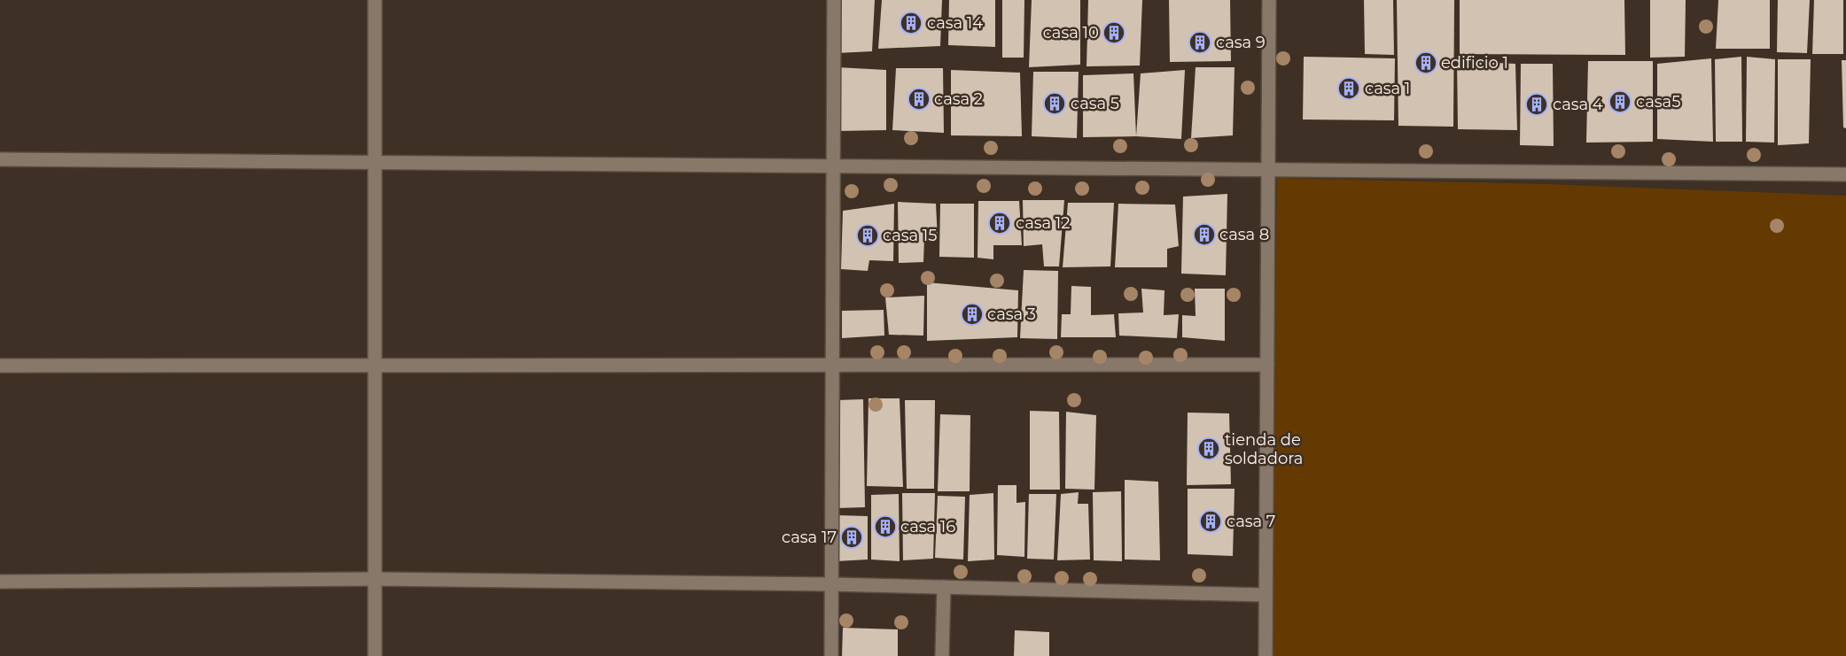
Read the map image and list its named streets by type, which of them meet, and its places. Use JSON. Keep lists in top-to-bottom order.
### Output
{
  "places": {
    "building": [
      "casa 14",
      "casa 10",
      "casa 9",
      "edificio 1",
      "casa 1",
      "casa 2",
      "casa5",
      "casa 5",
      "casa 4",
      "casa 12",
      "casa 8",
      "casa 15",
      "casa 3",
      "tienda de soldadora",
      "casa 7",
      "casa 16",
      "casa 17"
    ]
  }
}
